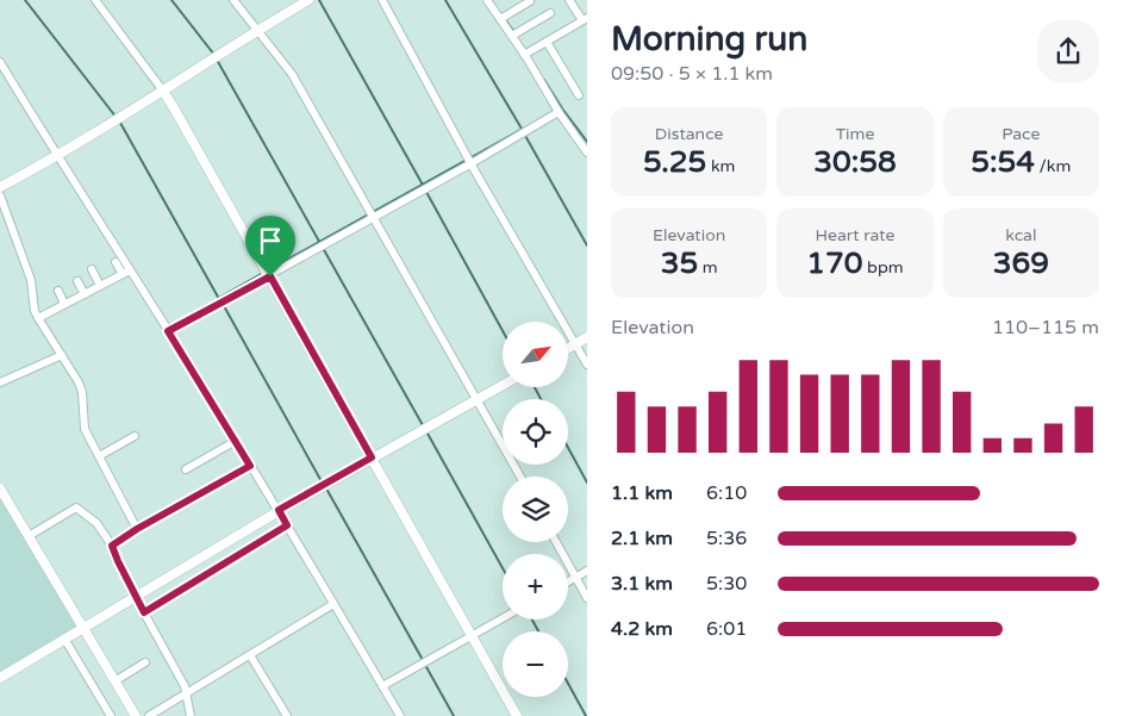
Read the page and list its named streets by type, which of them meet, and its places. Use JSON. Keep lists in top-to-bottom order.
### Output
{
  "north": "top right",
  "page": {
    "heading": ["Morning run", "09:50 · 5 × 1.1 km"],
    "stats": [
      ["Distance", "5.25 km"],
      ["Time", "30:58"],
      ["Pace", "5:54 /km"],
      ["Elevation", "35 m"],
      ["Heart rate", "170 bpm"],
      ["kcal", "369"]
    ],
    "chart": ["Elevation", "110–115 m"],
    "map_buttons": ["+", "−"],
    "list": [
      {
        "name": "1.1 km",
        "note": "6:10"
      },
      {
        "name": "2.1 km",
        "note": "5:36"
      },
      {
        "name": "3.1 km",
        "note": "5:30"
      },
      {
        "name": "4.2 km",
        "note": "6:01"
      }
    ]
  }
}
